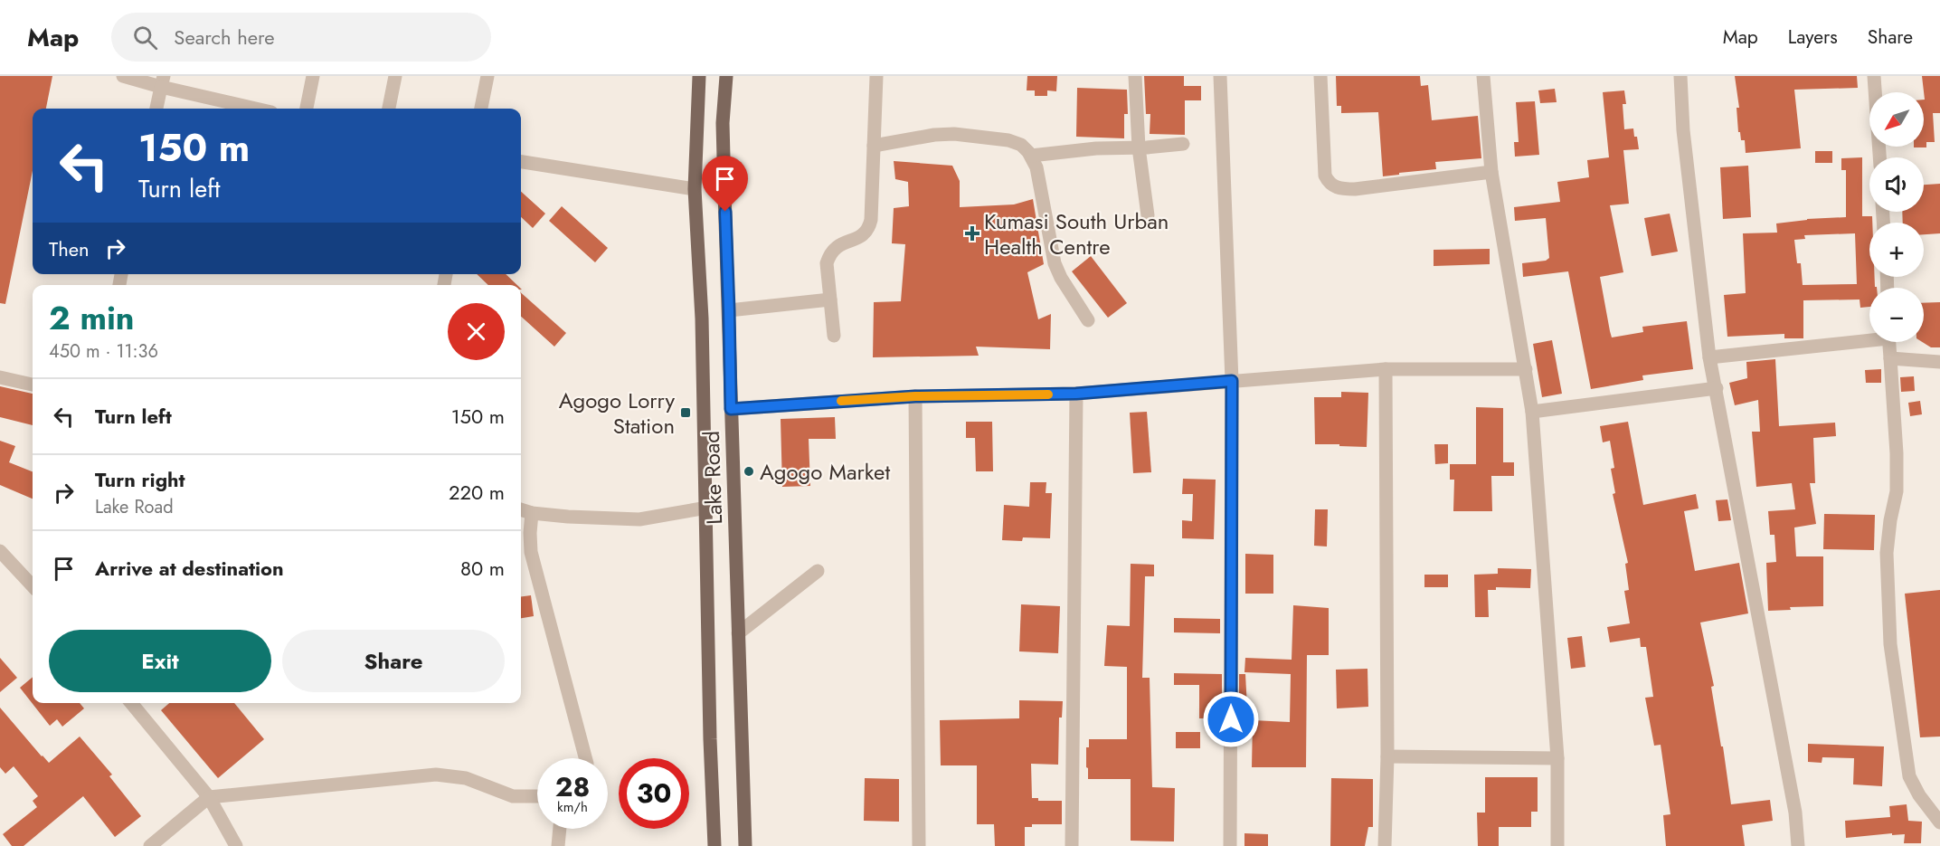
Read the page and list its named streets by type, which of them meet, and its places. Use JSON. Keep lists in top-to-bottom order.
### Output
{
  "streets": {
    "main road": ["Lake Road"]
  },
  "places": {
    "health": ["Kumasi South Urban Health Centre"],
    "transit": ["Agogo Lorry Station"],
    "other": ["Agogo Market"]
  },
  "north": "bottom left",
  "page": {
    "header": "Map",
    "search": "Search here",
    "nav": ["Map", "Layers", "Share"],
    "map_buttons": ["+", "−"],
    "turn": ["150 m", "Turn left"],
    "then": "Then",
    "heading": ["2 min", "450 m · 11:36"],
    "list": [
      {
        "name": "Turn left",
        "value": "150 m"
      },
      {
        "name": "Turn right",
        "note": "Lake Road",
        "value": "220 m"
      },
      {
        "name": "Arrive at destination",
        "value": "80 m"
      }
    ],
    "buttons": ["Exit", "Share"],
    "speed": "28 km/h",
    "limit": "30"
  }
}
